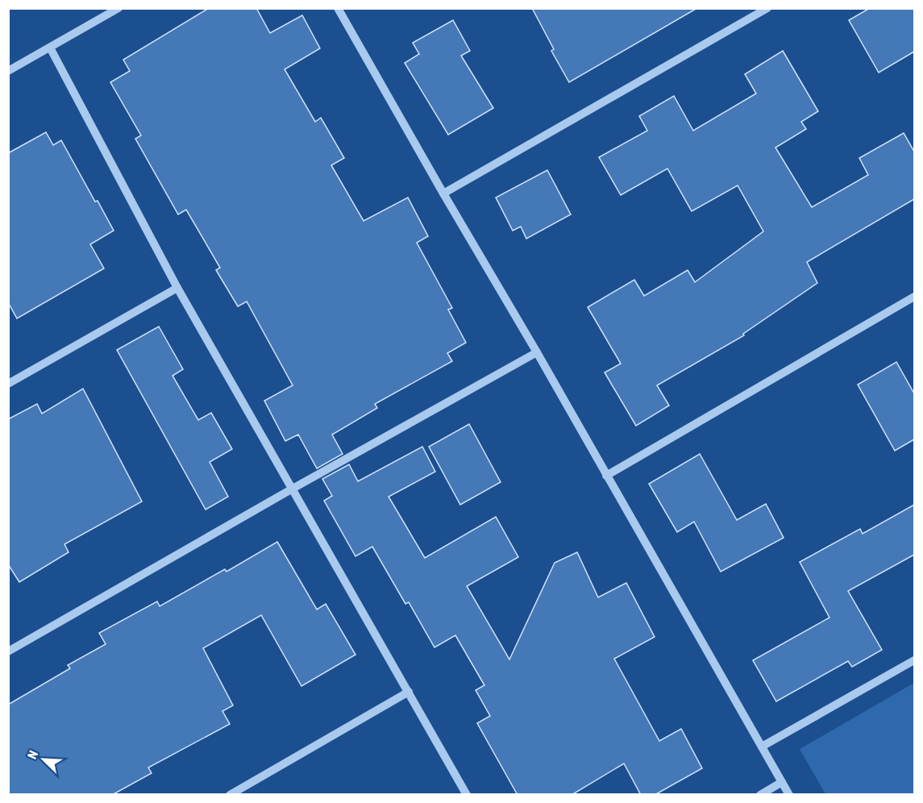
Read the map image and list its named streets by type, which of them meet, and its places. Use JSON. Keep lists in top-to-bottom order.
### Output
{
  "north": "top left"
}
